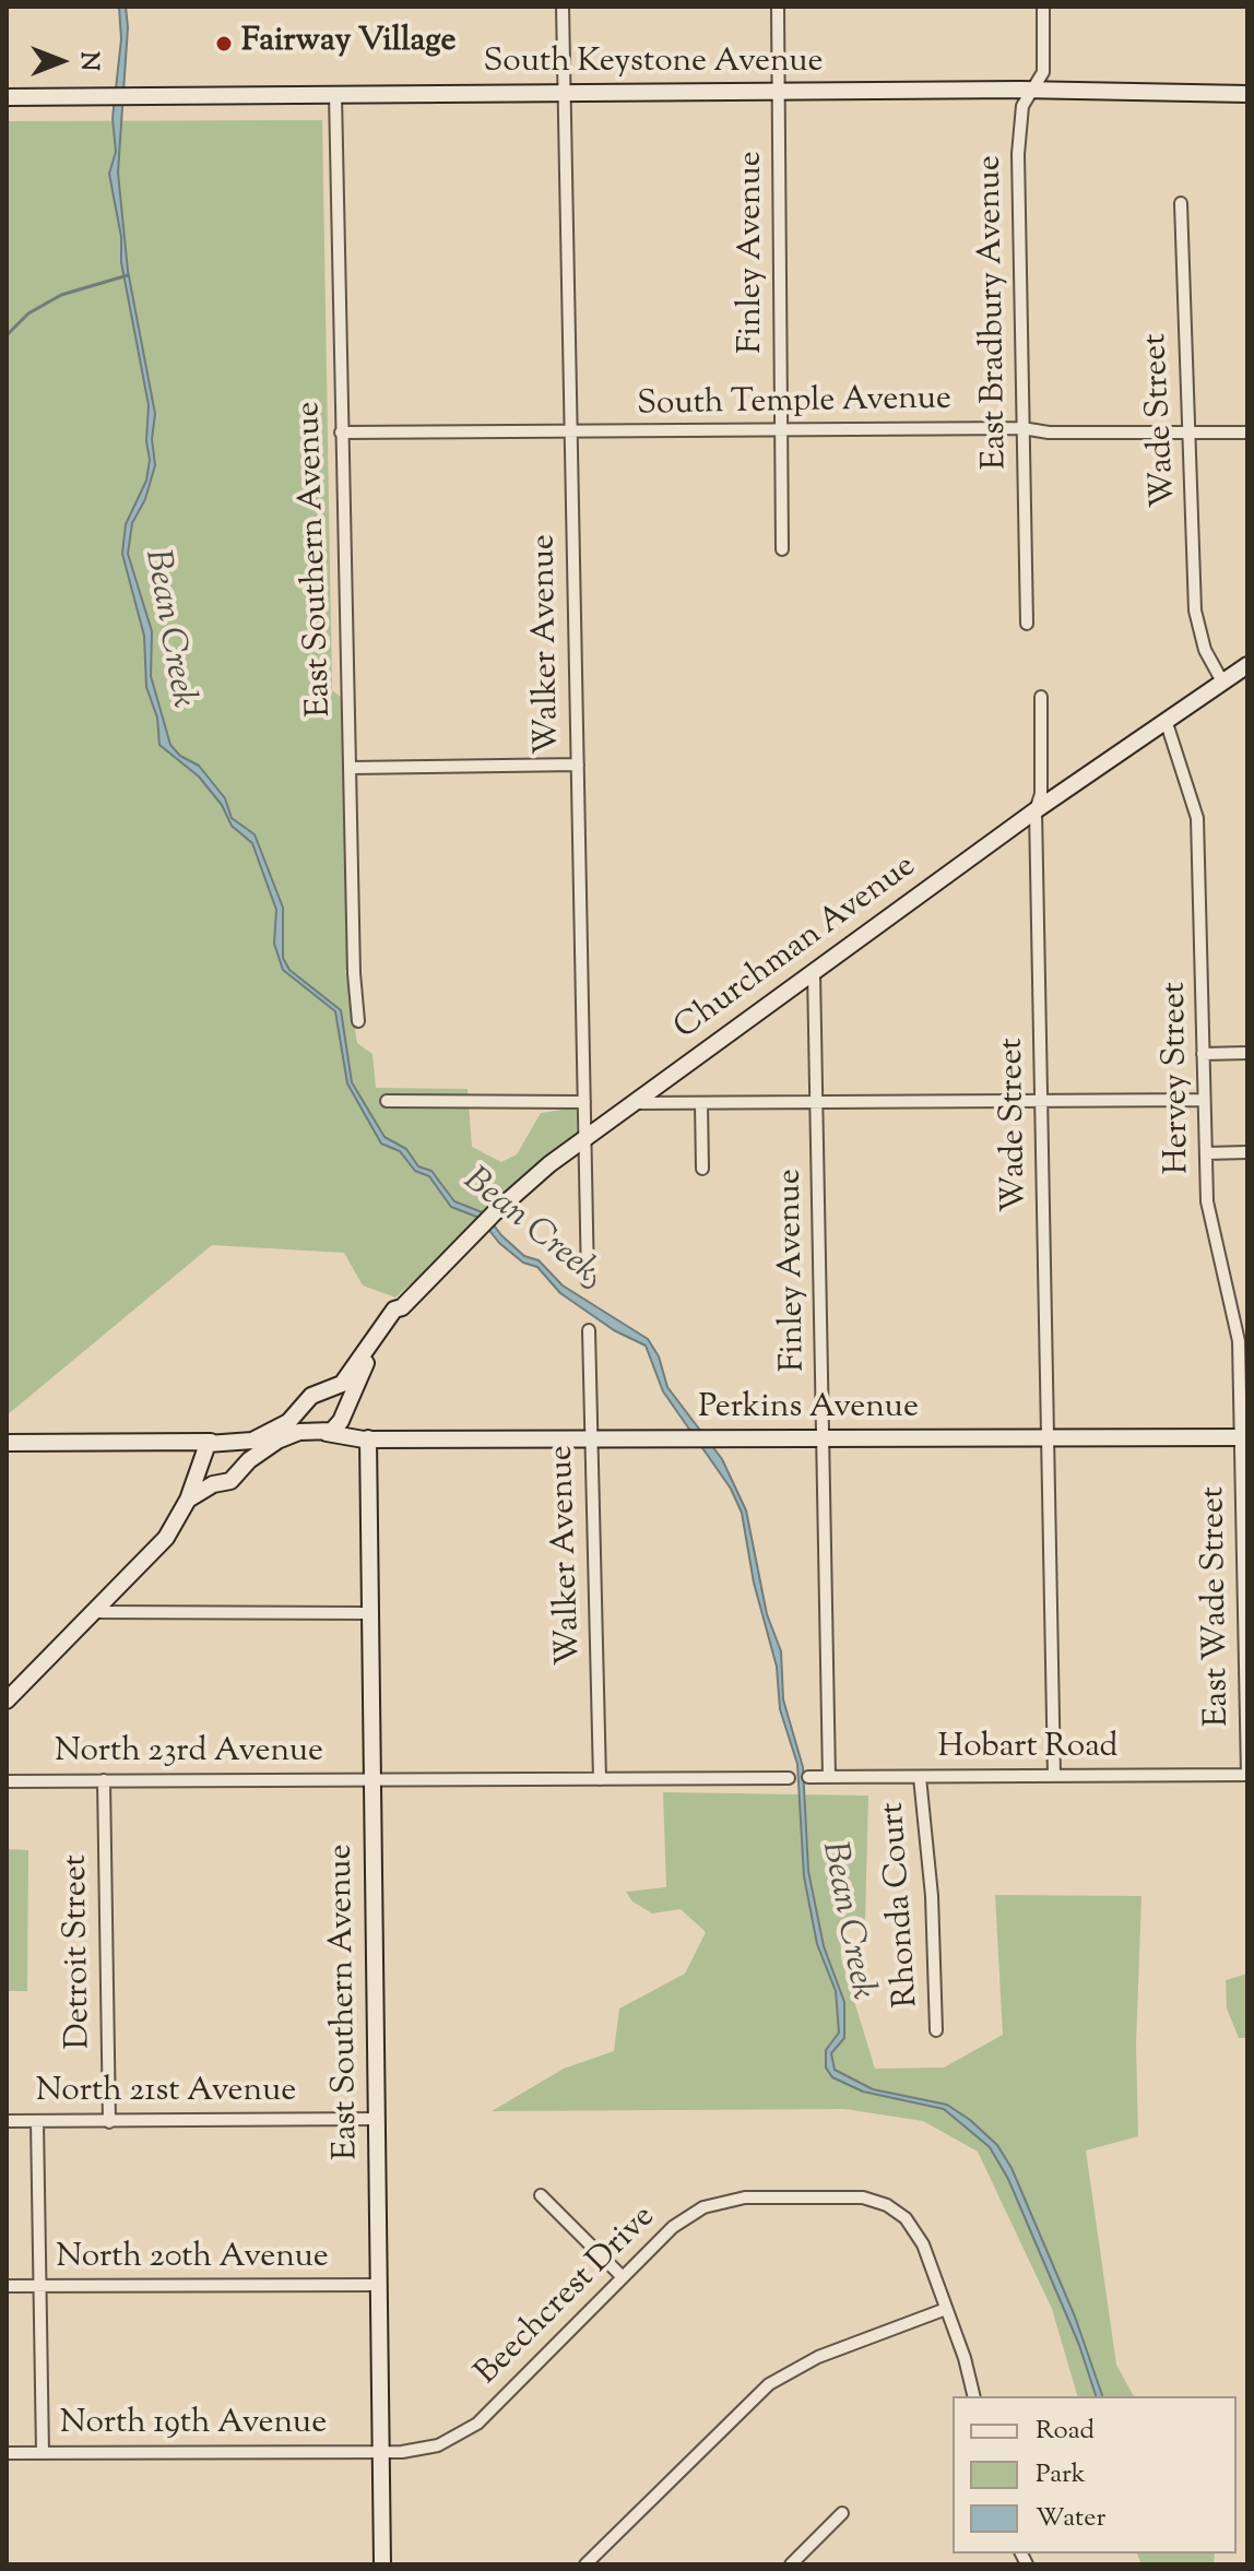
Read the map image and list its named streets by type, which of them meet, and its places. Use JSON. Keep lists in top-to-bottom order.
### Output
{
  "streets": {
    "main road": [
      "South Keystone Avenue",
      "East Southern Avenue",
      "Churchman Avenue",
      "Perkins Avenue"
    ],
    "street": [
      "Finley Avenue",
      "East Bradbury Avenue",
      "South Temple Avenue",
      "Wade Street",
      "Walker Avenue",
      "Hervey Street",
      "East Wade Street",
      "Hobart Road",
      "North 23rd Avenue",
      "Rhonda Court",
      "Detroit Street",
      "North 21st Avenue",
      "North 20th Avenue",
      "Beechcrest Drive",
      "North 19th Avenue"
    ]
  },
  "crossings": [
    ["South Keystone Avenue", "Finley Avenue"],
    ["South Keystone Avenue", "East Bradbury Avenue"],
    ["South Keystone Avenue", "East Southern Avenue"],
    ["South Keystone Avenue", "Walker Avenue"],
    ["Finley Avenue", "South Temple Avenue"],
    ["Finley Avenue", "Churchman Avenue"],
    ["Finley Avenue", "Perkins Avenue"],
    ["Finley Avenue", "Hobart Road"],
    ["East Bradbury Avenue", "South Temple Avenue"],
    ["South Temple Avenue", "Wade Street"],
    ["South Temple Avenue", "East Southern Avenue"],
    ["South Temple Avenue", "Walker Avenue"],
    ["Wade Street", "Churchman Avenue"],
    ["Wade Street", "Perkins Avenue"],
    ["East Southern Avenue", "Perkins Avenue"],
    ["East Southern Avenue", "North 23rd Avenue"],
    ["East Southern Avenue", "North 21st Avenue"],
    ["East Southern Avenue", "North 20th Avenue"],
    ["East Southern Avenue", "Beechcrest Drive"],
    ["East Southern Avenue", "North 19th Avenue"],
    ["Walker Avenue", "Churchman Avenue"],
    ["Walker Avenue", "Perkins Avenue"],
    ["Churchman Avenue", "Hervey Street"],
    ["Churchman Avenue", "Perkins Avenue"],
    ["Hervey Street", "Perkins Avenue"],
    ["Hervey Street", "East Wade Street"],
    ["Perkins Avenue", "East Wade Street"],
    ["East Wade Street", "Hobart Road"],
    ["Hobart Road", "Rhonda Court"],
    ["North 23rd Avenue", "Detroit Street"],
    ["Detroit Street", "North 21st Avenue"],
    ["Beechcrest Drive", "North 19th Avenue"]
  ],
  "water": ["Bean Creek"],
  "places": ["Fairway Village"],
  "legend": ["Road", "Park", "Water"],
  "north": "right"
}
